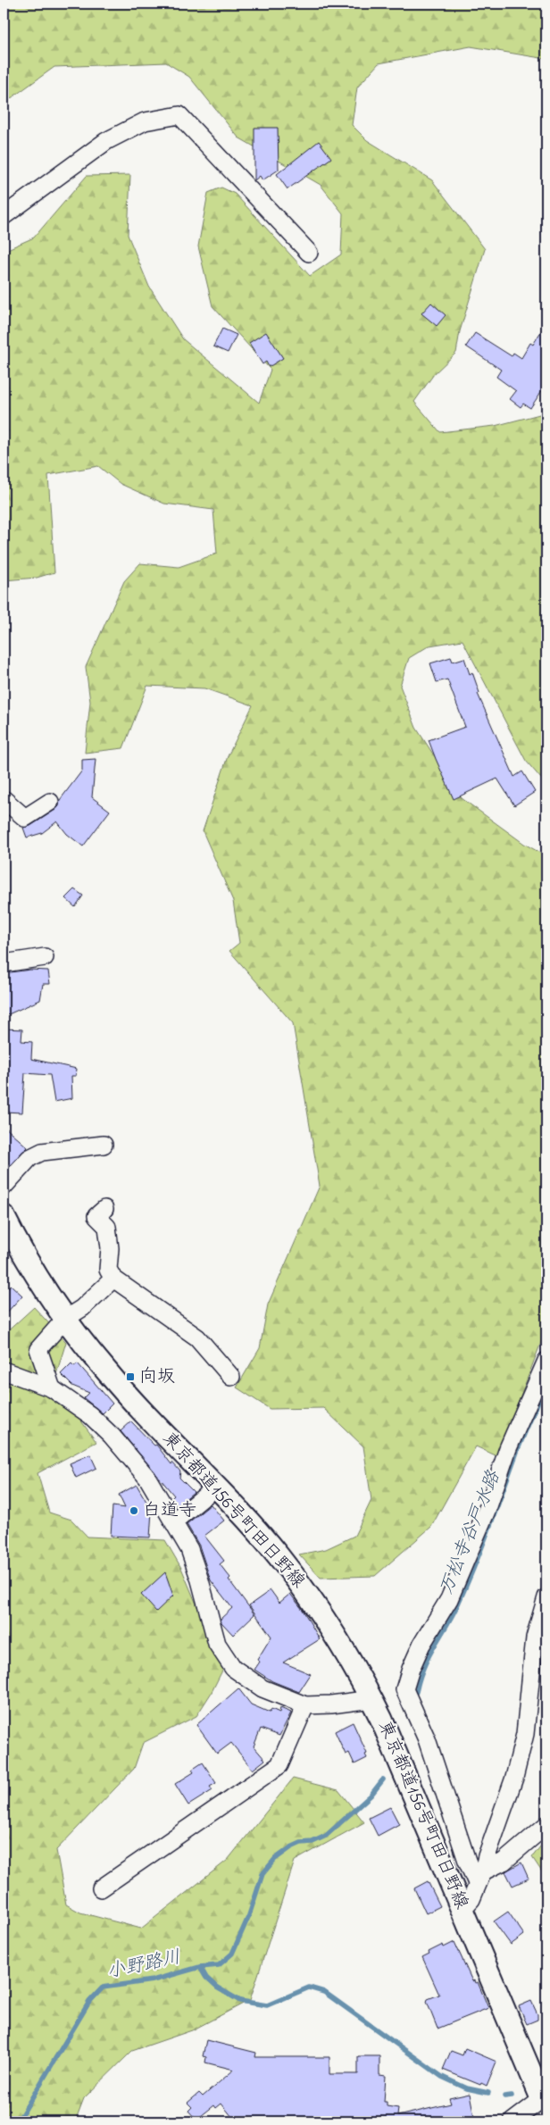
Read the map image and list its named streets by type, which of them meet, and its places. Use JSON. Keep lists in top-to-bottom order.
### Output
{
  "streets": {
    "main road": ["東京都道156号町田日野線"]
  },
  "water": ["万松寺谷戸水路", "小野路川"],
  "places": {
    "transit": ["向坂"],
    "other": ["白道寺"]
  }
}
